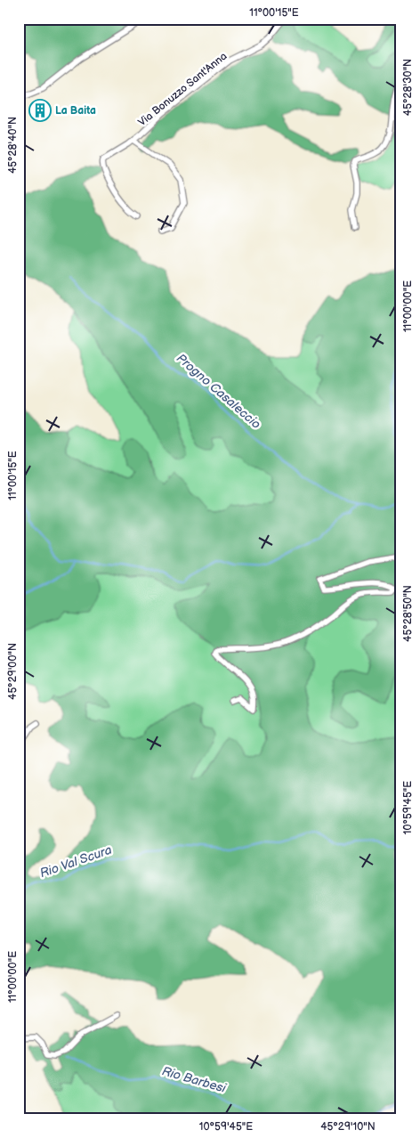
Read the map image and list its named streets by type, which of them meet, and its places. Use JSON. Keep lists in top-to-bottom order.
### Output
{
  "streets": {
    "street": ["Via Bonuzzo Sant'Anna"]
  },
  "water": ["Progno Casaleccio", "Rio Val Scura", "Rio Barbesi"],
  "places": {
    "building": ["La Baita"]
  },
  "coordinates": [
    "11°00'15\"E",
    "45°28'30\"N",
    "45°28'40\"N",
    "11°00'00\"E",
    "45°28'50\"N",
    "45°29'00\"N",
    "10°59'45\"E",
    "45°29'10\"N"
  ]
}
